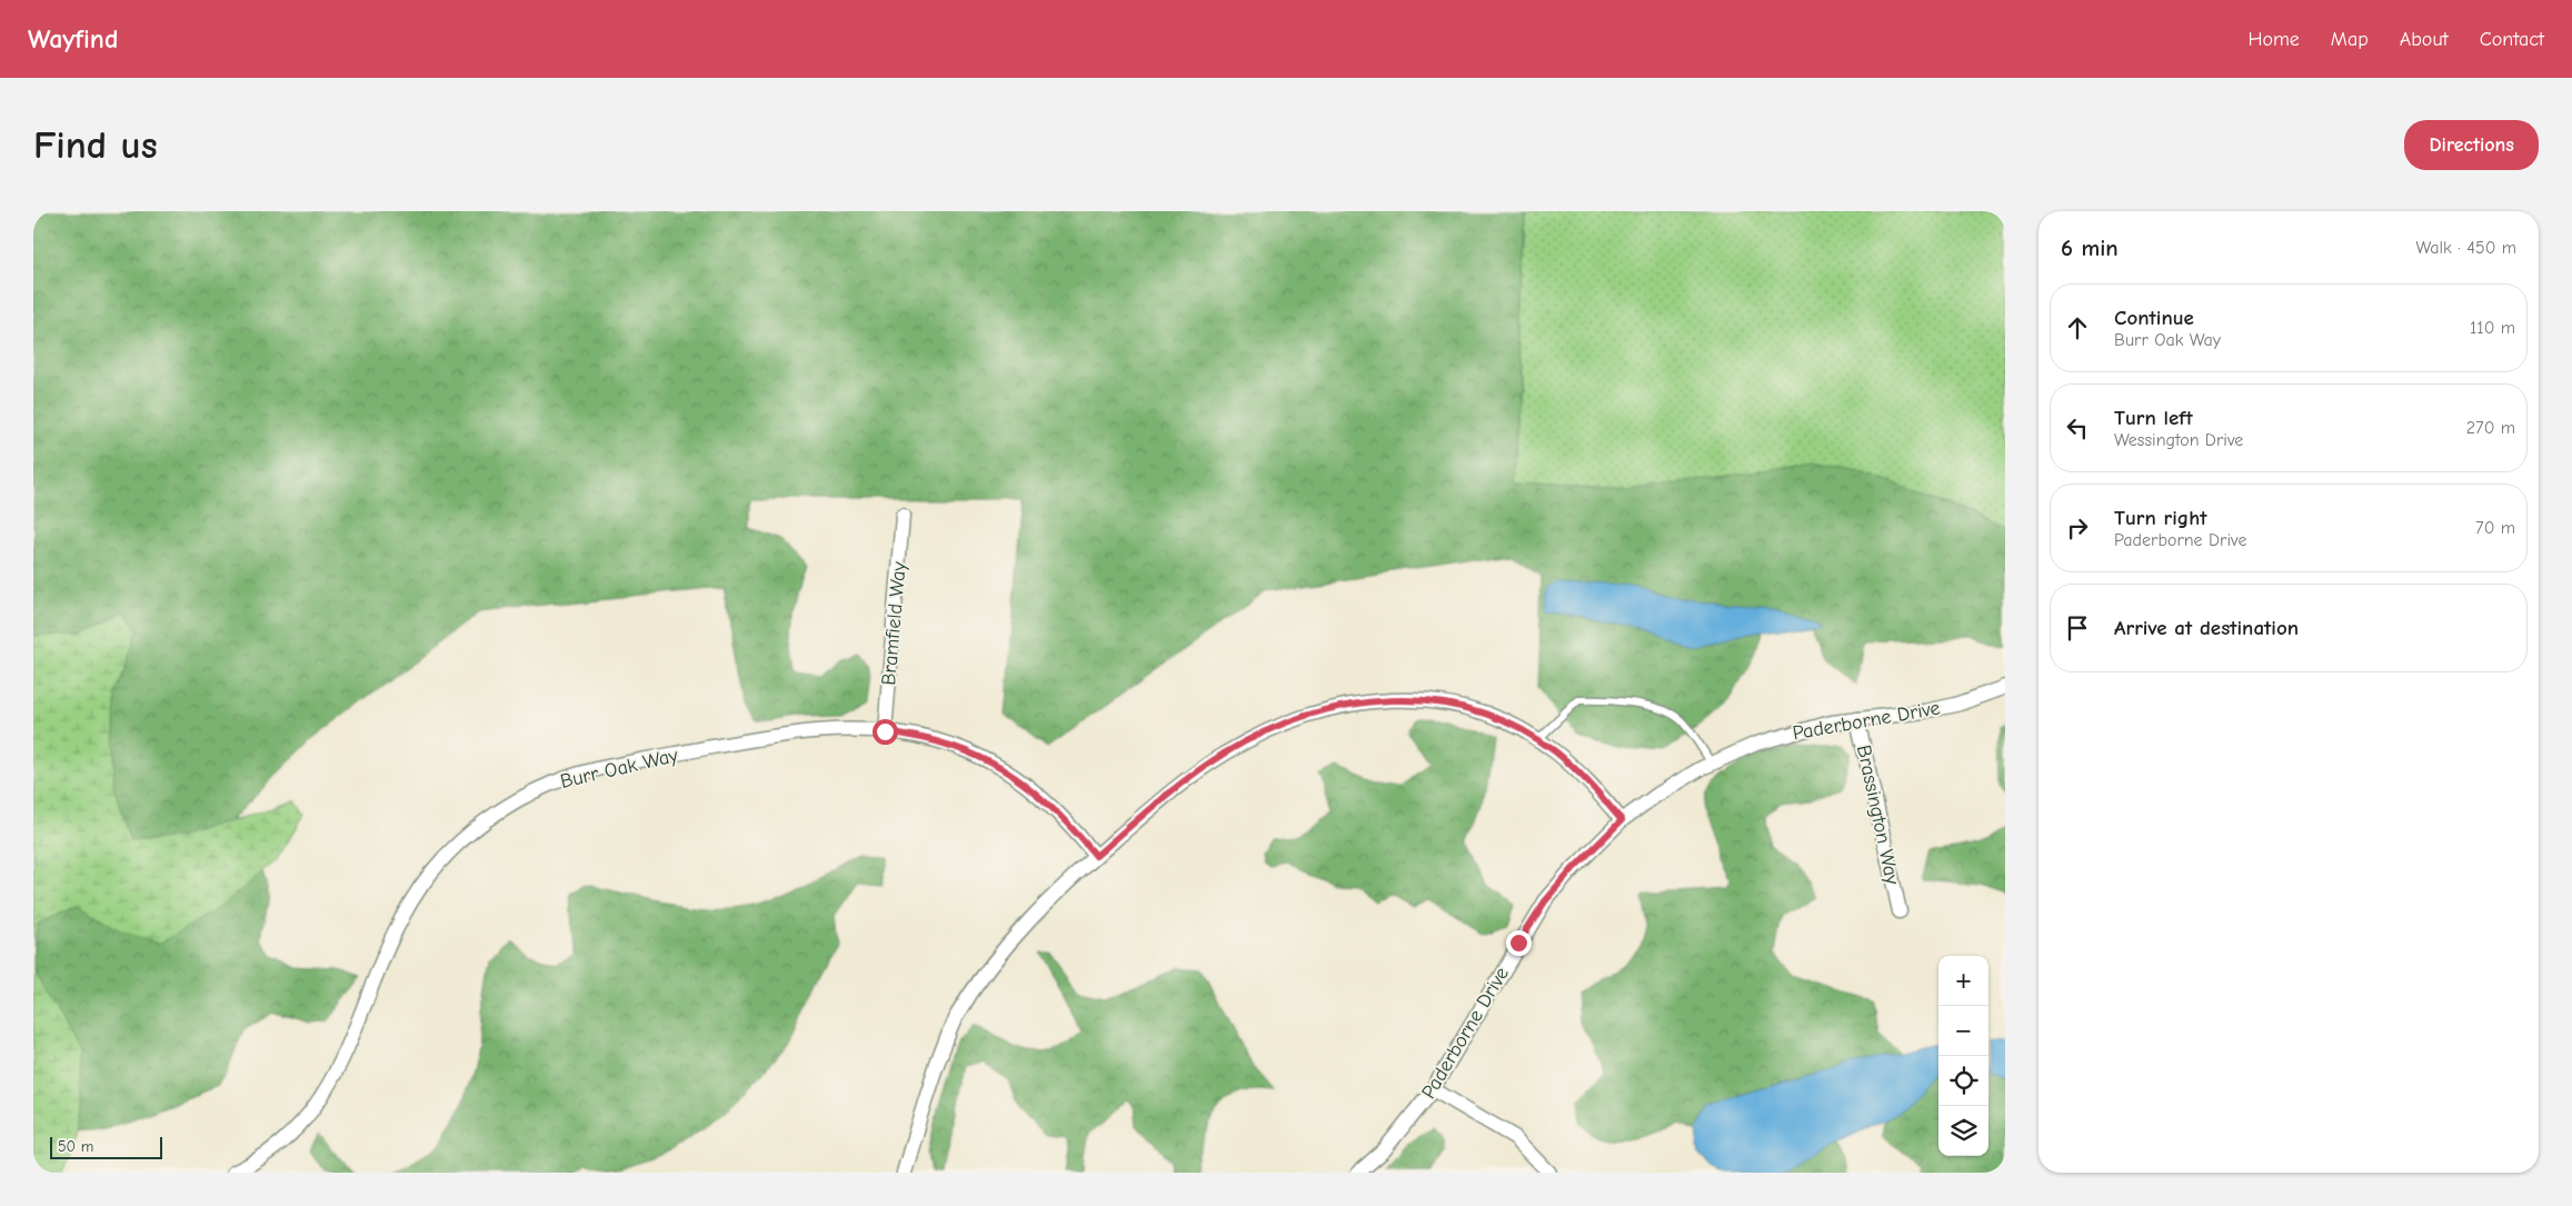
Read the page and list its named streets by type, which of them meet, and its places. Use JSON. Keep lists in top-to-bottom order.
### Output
{
  "streets": {
    "street": [
      "Bramfield Way",
      "Paderborne Drive",
      "Burr Oak Way",
      "Brassington Way"
    ]
  },
  "crossings": [
    ["Bramfield Way", "Burr Oak Way"],
    ["Paderborne Drive", "Brassington Way"]
  ],
  "scale_bar": "50 m",
  "page": {
    "header": "Wayfind",
    "nav": [
      "Home",
      "Map",
      "About",
      "Contact"
    ],
    "buttons": "Directions",
    "title": "Find us",
    "heading": ["6 min", "Walk · 450 m"],
    "list": [
      ["Continue", "Burr Oak Way", "110 m"],
      ["Turn left", "Wessington Drive", "270 m"],
      ["Turn right", "Paderborne Drive", "70 m"],
      "Arrive at destination"
    ],
    "map_buttons": ["+", "−"],
    "scale": "50 m"
  }
}
